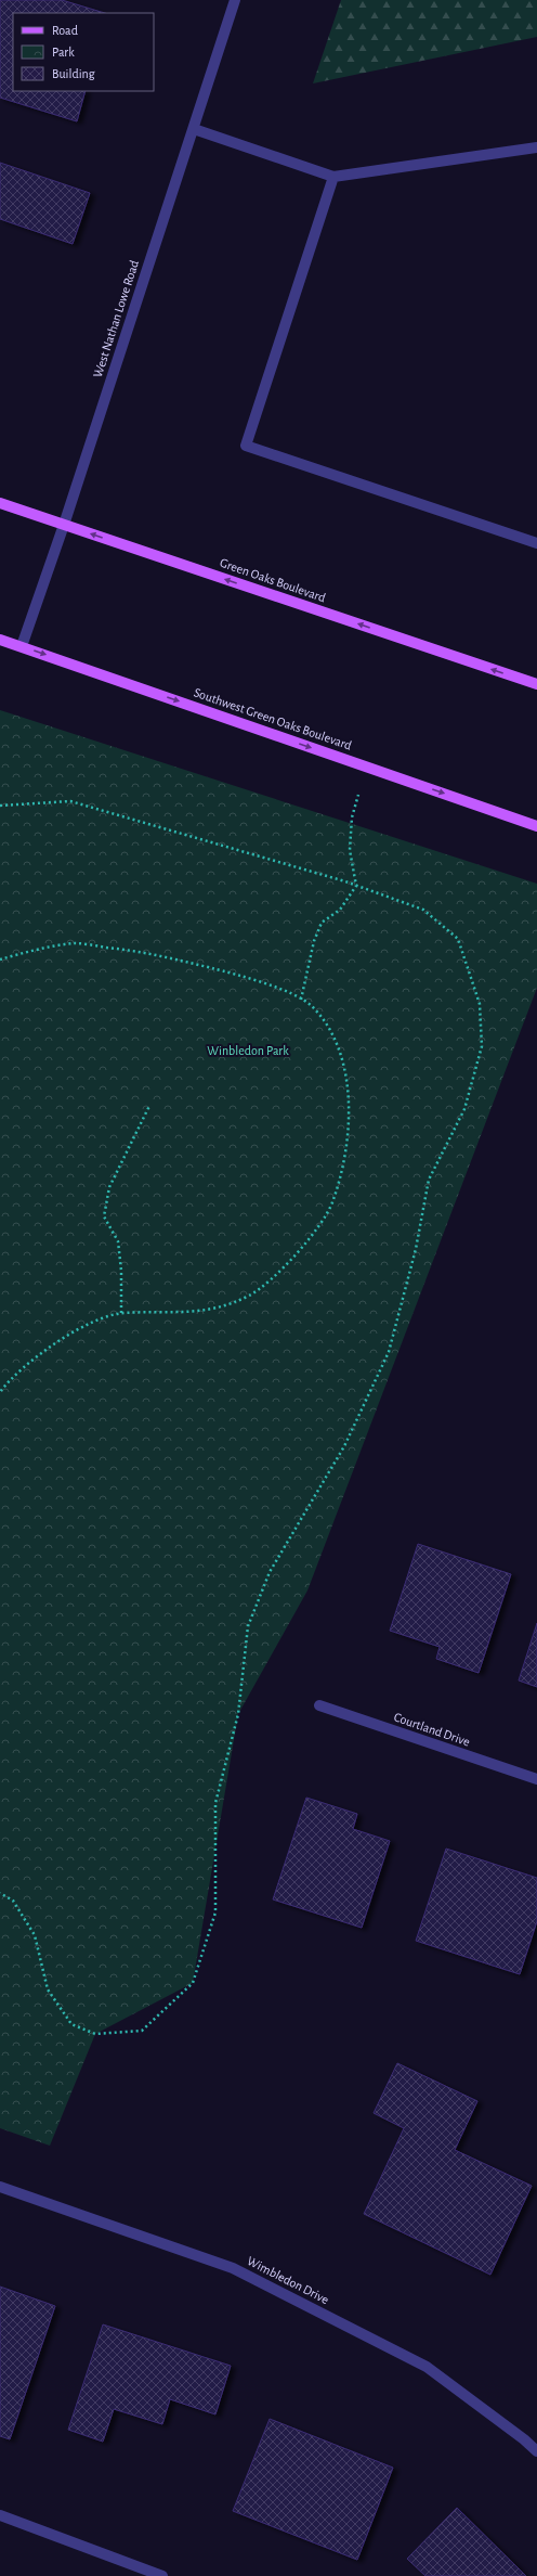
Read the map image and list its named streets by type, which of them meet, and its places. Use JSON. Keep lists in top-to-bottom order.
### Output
{
  "streets": {
    "main road": ["Green Oaks Boulevard", "Southwest Green Oaks Boulevard"],
    "street": ["West Nathan Lowe Road", "Courtland Drive", "Wimbledon Drive"]
  },
  "crossings": [
    ["West Nathan Lowe Road", "Green Oaks Boulevard"],
    ["West Nathan Lowe Road", "Southwest Green Oaks Boulevard"]
  ],
  "one_way": ["Green Oaks Boulevard", "Southwest Green Oaks Boulevard"],
  "parks": ["Winbledon Park"],
  "legend": ["Road", "Park", "Building"]
}
